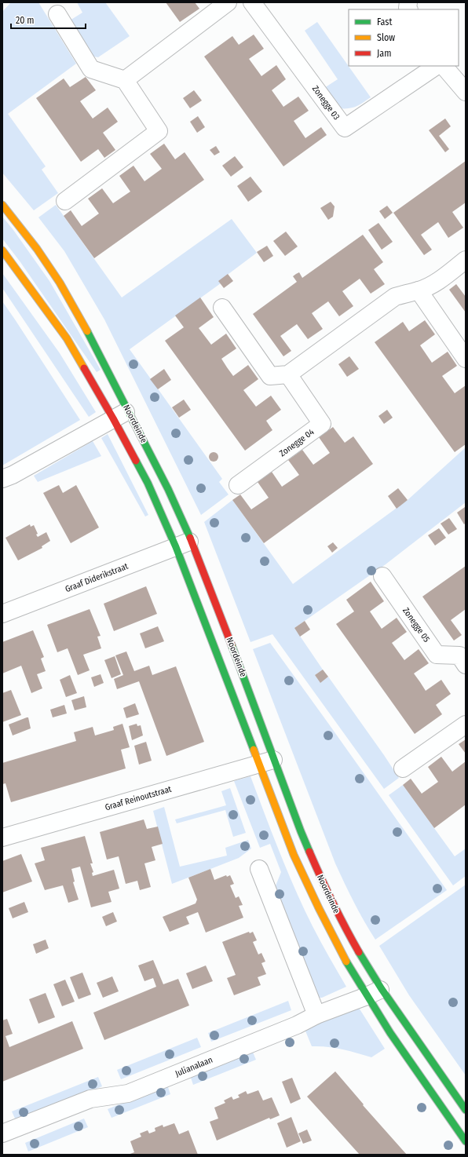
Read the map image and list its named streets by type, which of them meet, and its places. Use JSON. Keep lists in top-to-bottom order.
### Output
{
  "streets": {
    "street": [
      "Zonegge 03",
      "Noordeinde",
      "Zonegge 04",
      "Graaf Diderikstraat",
      "Zonegge 05",
      "Graaf Reinoutstraat",
      "Julianalaan"
    ]
  },
  "crossings": [
    ["Noordeinde", "Graaf Diderikstraat"],
    ["Noordeinde", "Graaf Reinoutstraat"],
    ["Noordeinde", "Julianalaan"]
  ],
  "legend": ["Fast", "Slow", "Jam"],
  "scale_bar": "20 m"
}
